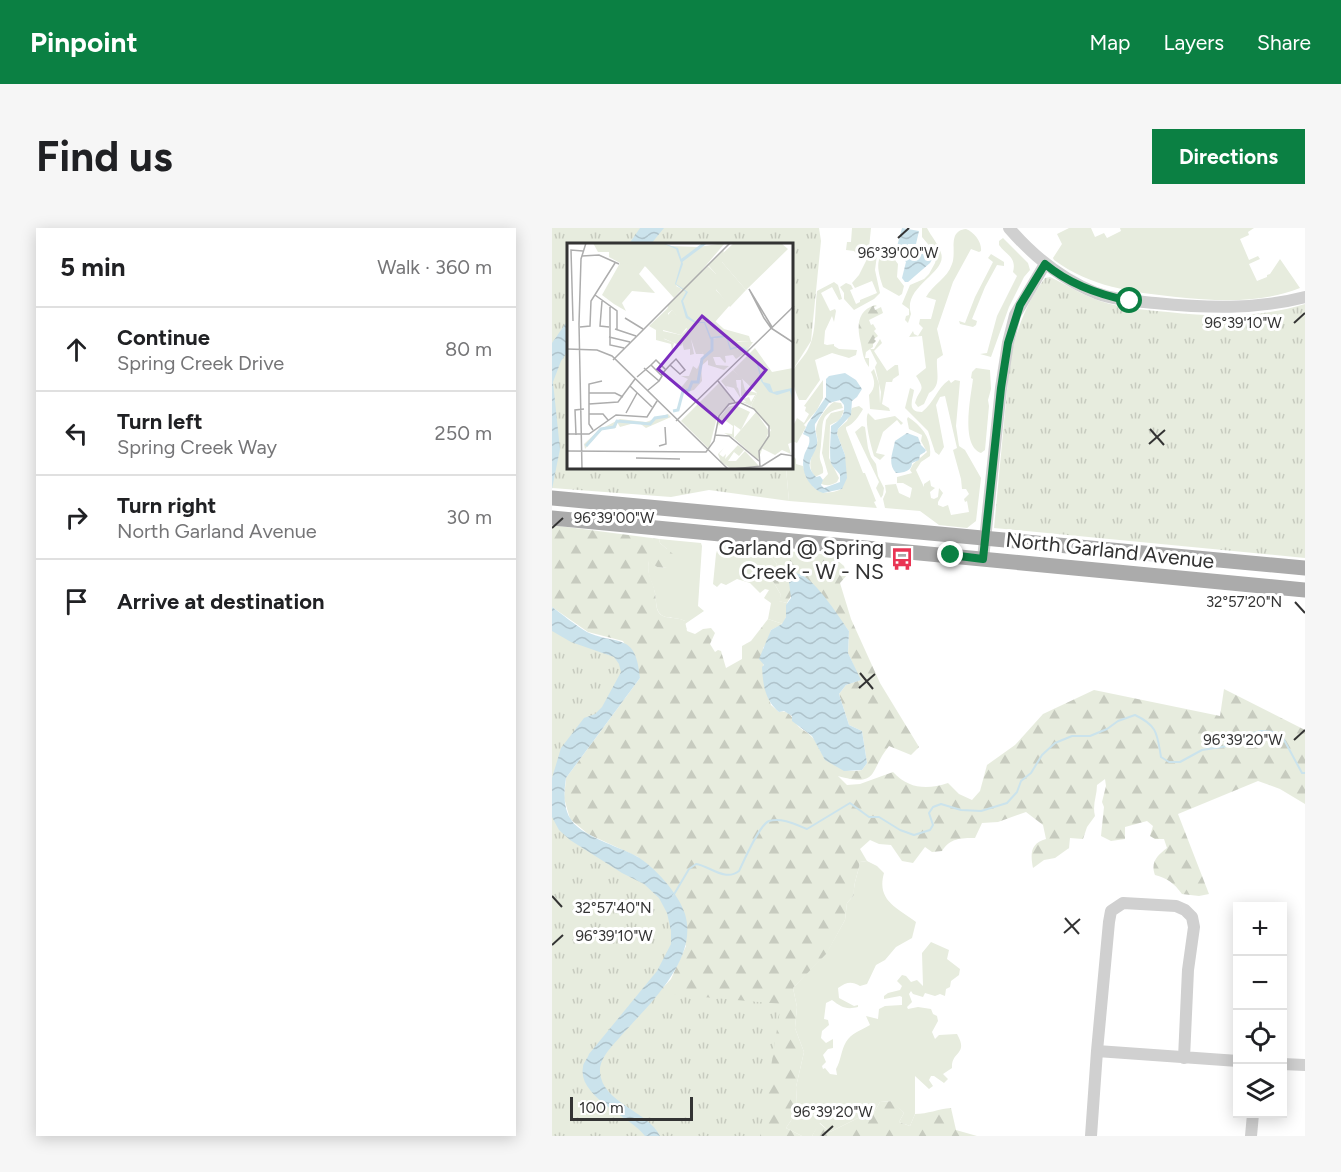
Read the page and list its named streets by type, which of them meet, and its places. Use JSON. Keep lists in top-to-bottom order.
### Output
{
  "streets": {
    "main road": ["North Garland Avenue"]
  },
  "places": {
    "bus stop": ["Garland @ Spring Creek - W - NS"]
  },
  "scale_bar": "100 m",
  "page": {
    "header": "Pinpoint",
    "nav": ["Map", "Layers", "Share"],
    "buttons": "Directions",
    "title": "Find us",
    "heading": ["5 min", "Walk · 360 m"],
    "list": [
      ["Continue", "Spring Creek Drive", "80 m"],
      ["Turn left", "Spring Creek Way", "250 m"],
      ["Turn right", "North Garland Avenue", "30 m"],
      "Arrive at destination"
    ],
    "map_buttons": ["+", "−"],
    "scale": "100 m"
  },
  "coordinates": [
    "96°39'00\"W",
    "96°39'10\"W",
    "32°57'20\"N",
    "96°39'20\"W",
    "32°57'40\"N"
  ]
}
